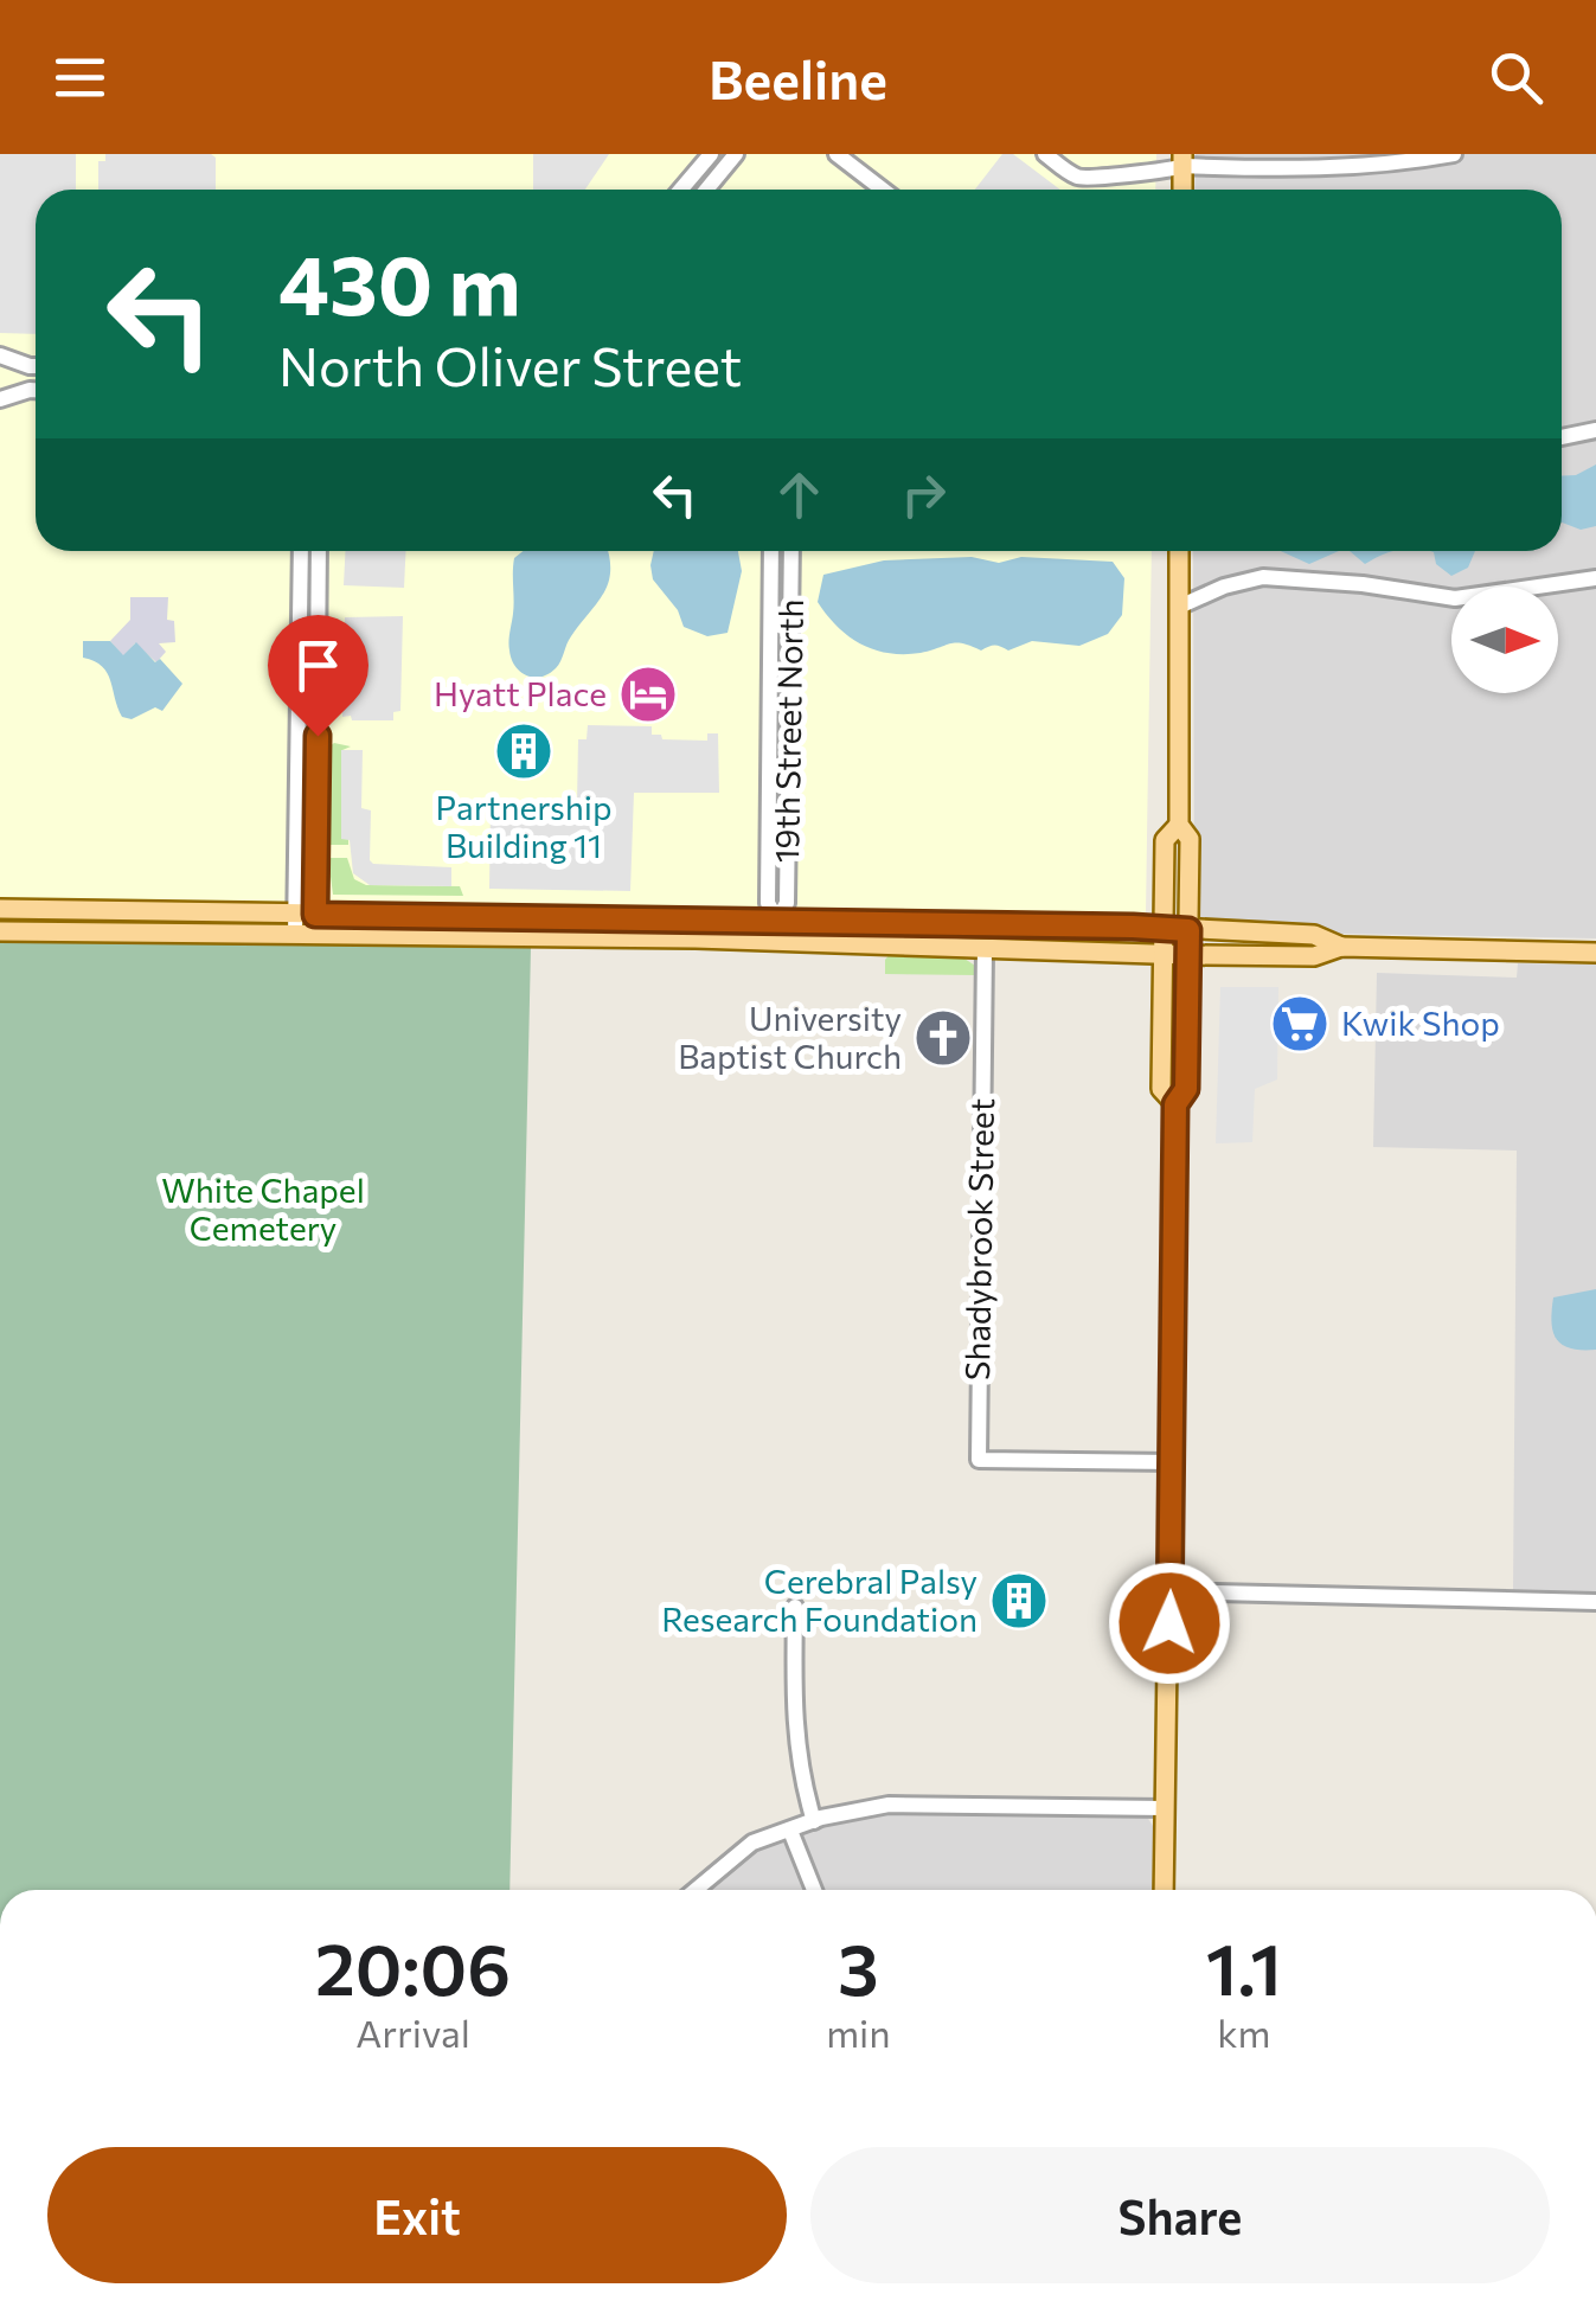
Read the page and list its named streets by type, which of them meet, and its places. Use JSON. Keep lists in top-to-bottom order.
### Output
{
  "streets": {
    "street": ["19th Street North", "Shadybrook Street"]
  },
  "parks": ["White Chapel Cemetery"],
  "places": {
    "hotel": ["Hyatt Place"],
    "building": ["Partnership Building 11", "Cerebral Palsy Research Foundation"],
    "supermarket": ["Kwik Shop"],
    "church": ["University Baptist Church"]
  },
  "north": "right",
  "page": {
    "header": "Beeline",
    "turn": ["430 m", "North Oliver Street"],
    "eta": [
      "20:06",
      "Arrival",
      "3",
      "min",
      "1.1",
      "km"
    ],
    "buttons": ["Exit", "Share"]
  }
}
